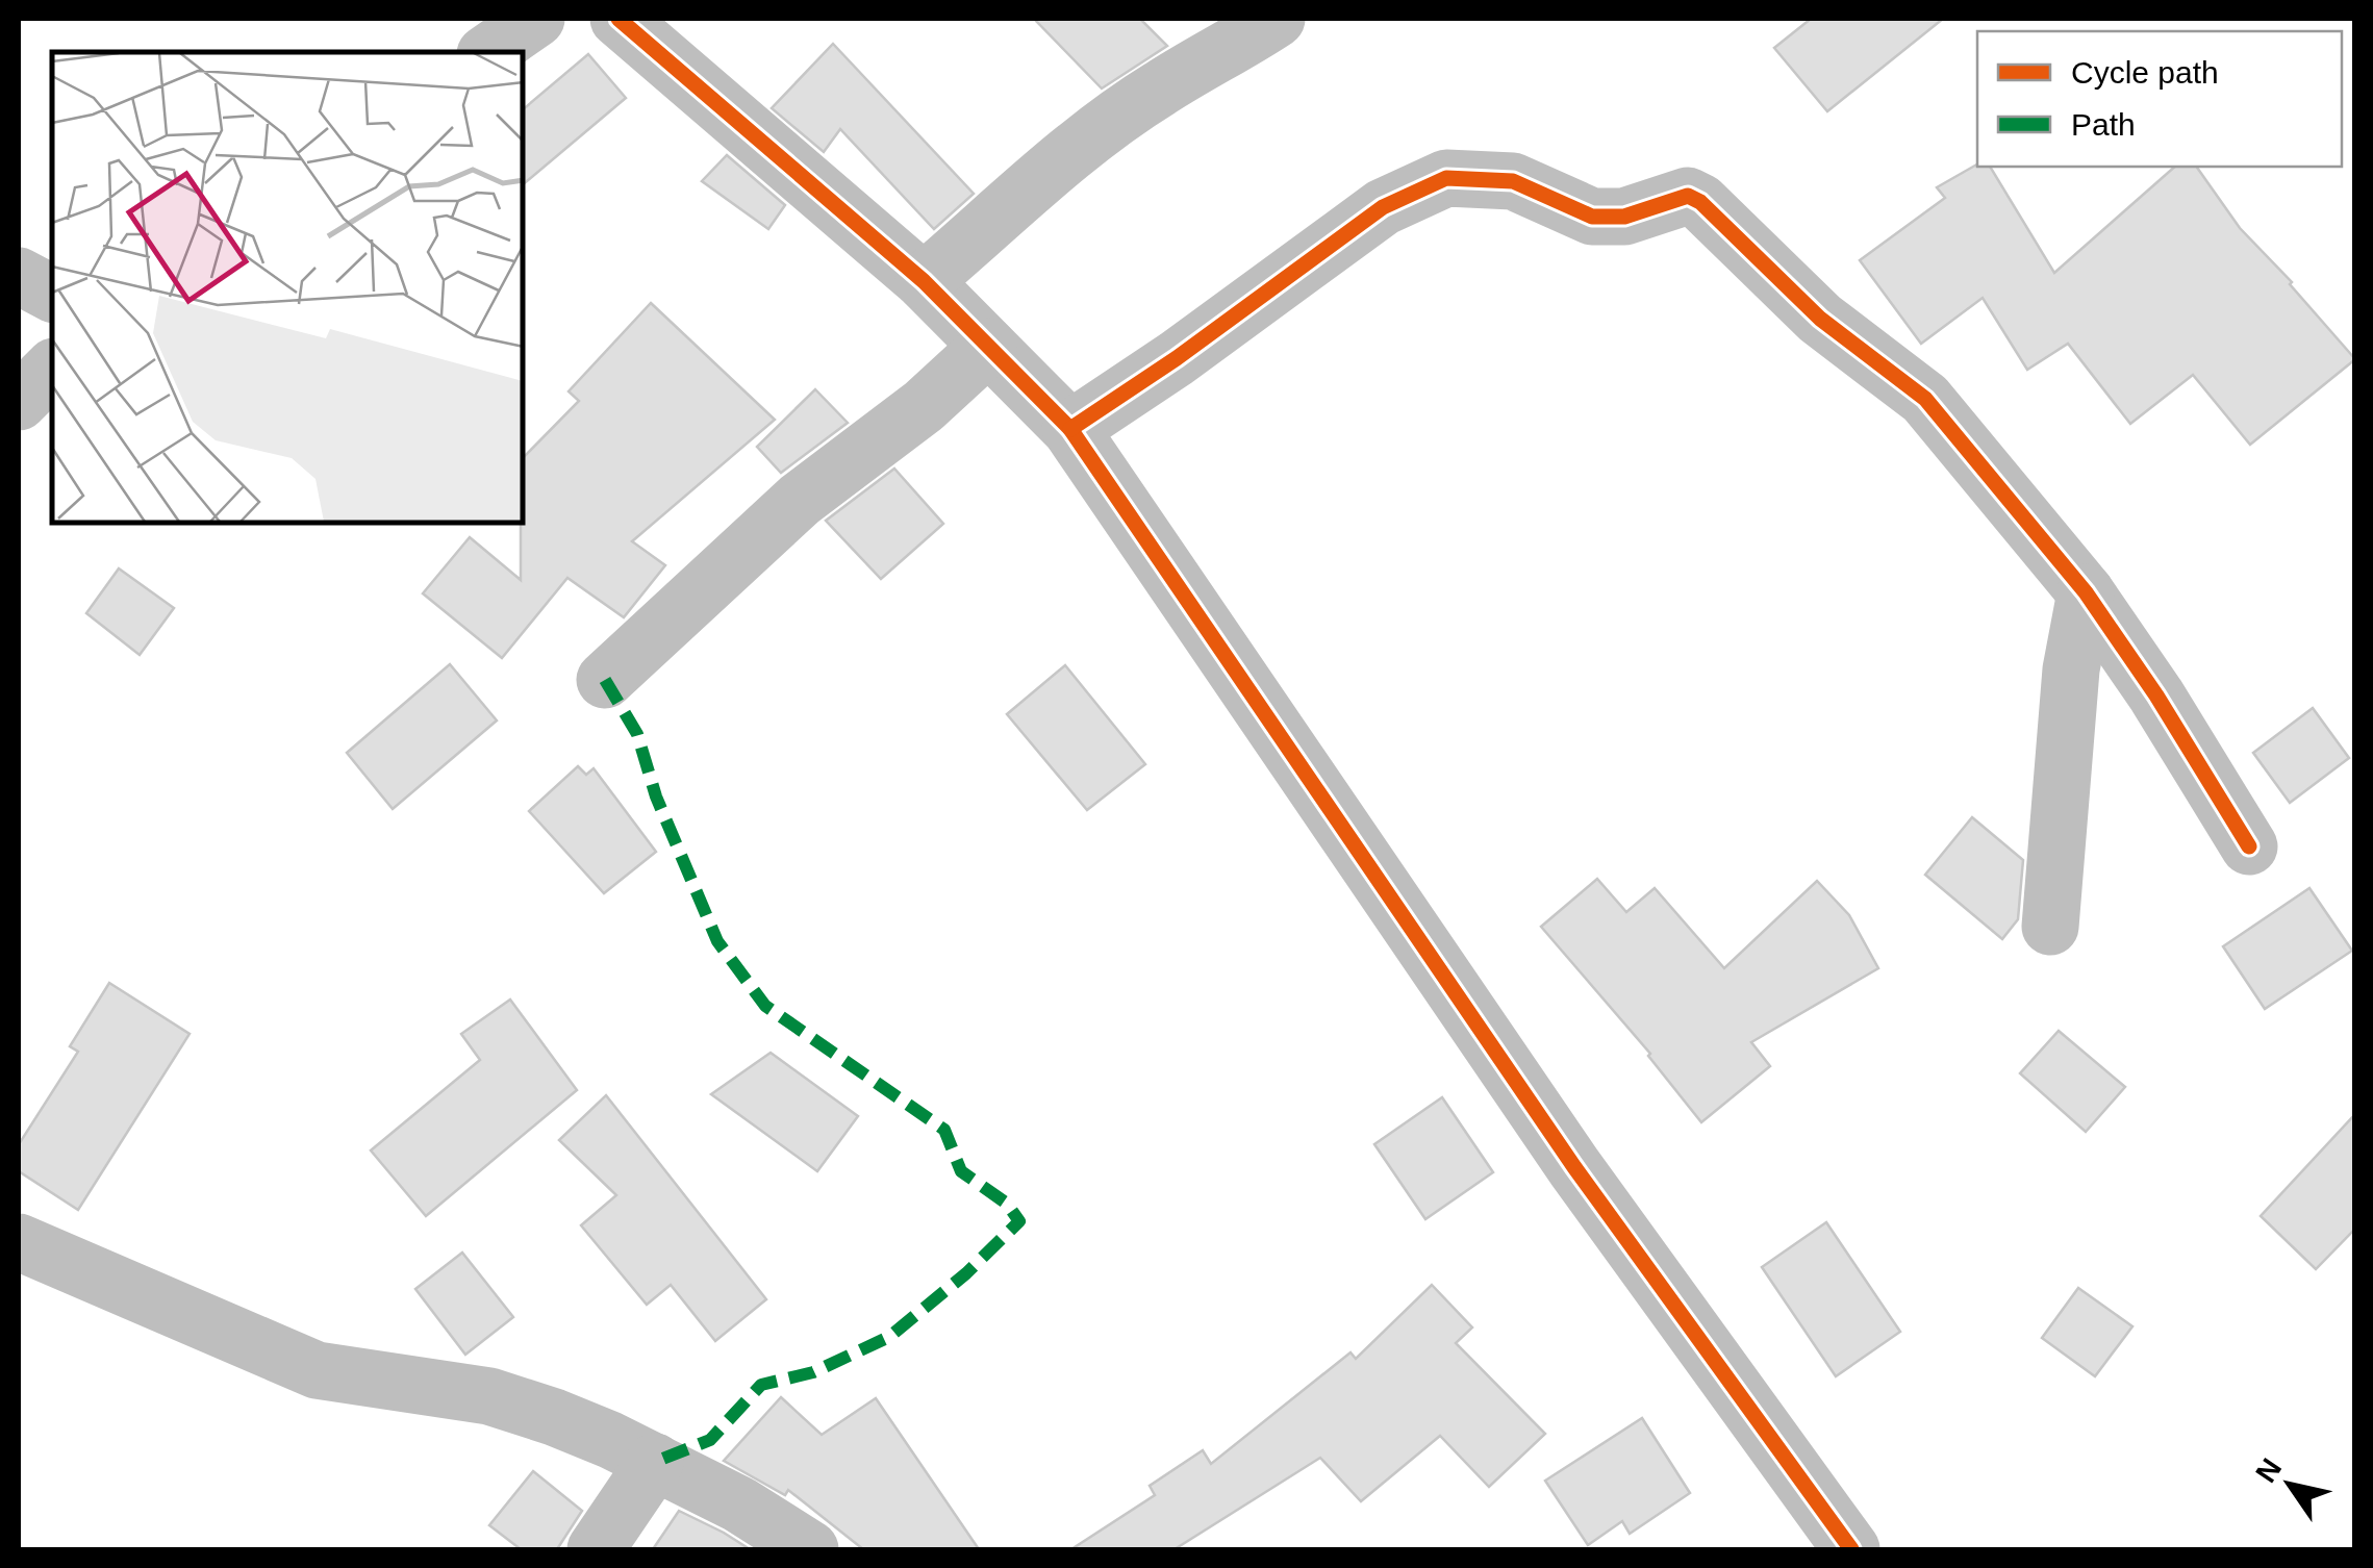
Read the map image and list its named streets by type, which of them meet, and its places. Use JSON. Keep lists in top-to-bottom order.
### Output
{
  "legend": ["Cycle path", "Path"],
  "north": "top left"
}
